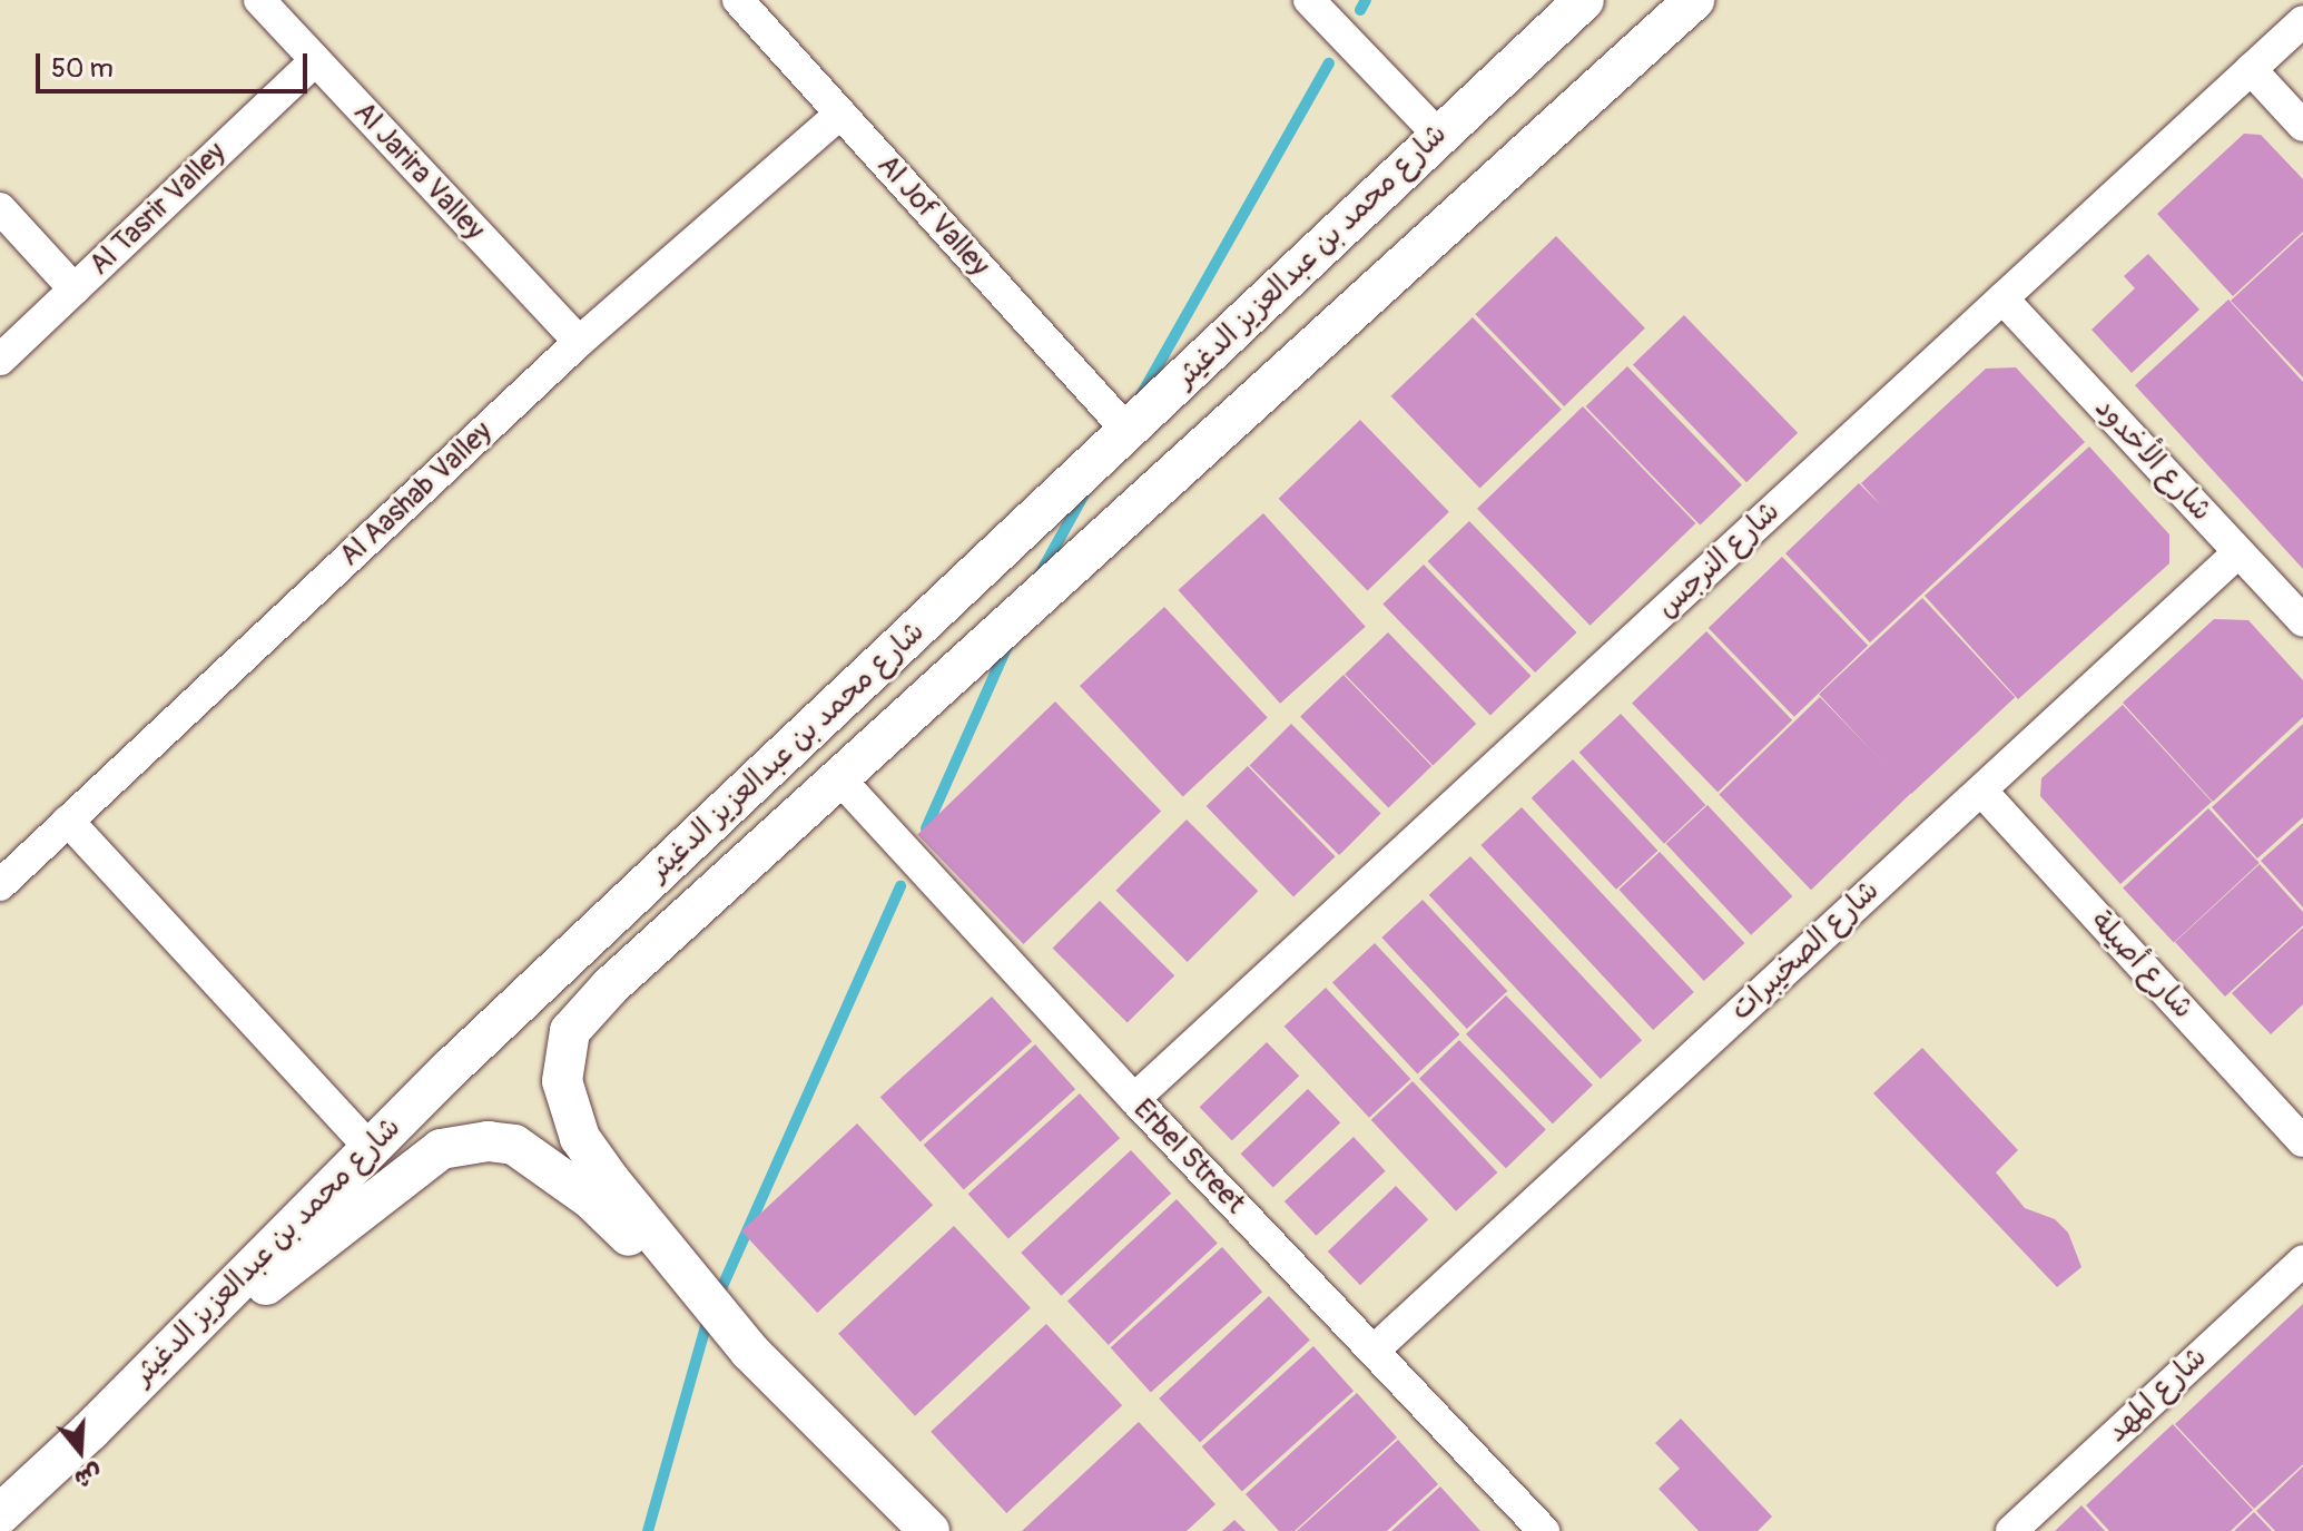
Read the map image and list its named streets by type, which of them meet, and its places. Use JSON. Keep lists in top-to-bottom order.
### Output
{
  "streets": {
    "street": [
      "Al Jarira Valley",
      "Al Tasrir Valley",
      "Al Jof Valley",
      "شارع محمد بن عبدالعزيز الدغيثر",
      "شارع الأخدود",
      "Al Aashab Valley",
      "شارع النرجس",
      "شارع الصخيبرات",
      "شارع أصيلة",
      "Erbel Street",
      "شارع المهد"
    ]
  },
  "crossings": [
    ["Al Jarira Valley", "Al Tasrir Valley"],
    ["Al Jarira Valley", "Al Aashab Valley"],
    ["Al Jof Valley", "شارع محمد بن عبدالعزيز الدغيثر"],
    ["Al Jof Valley", "Al Aashab Valley"],
    ["شارع محمد بن عبدالعزيز الدغيثر", "Erbel Street"],
    ["شارع الأخدود", "شارع النرجس"],
    ["شارع الأخدود", "شارع الصخيبرات"],
    ["شارع النرجس", "Erbel Street"],
    ["شارع الصخيبرات", "شارع أصيلة"],
    ["شارع الصخيبرات", "Erbel Street"]
  ],
  "scale_bar": "50 m",
  "north": "bottom"
}
